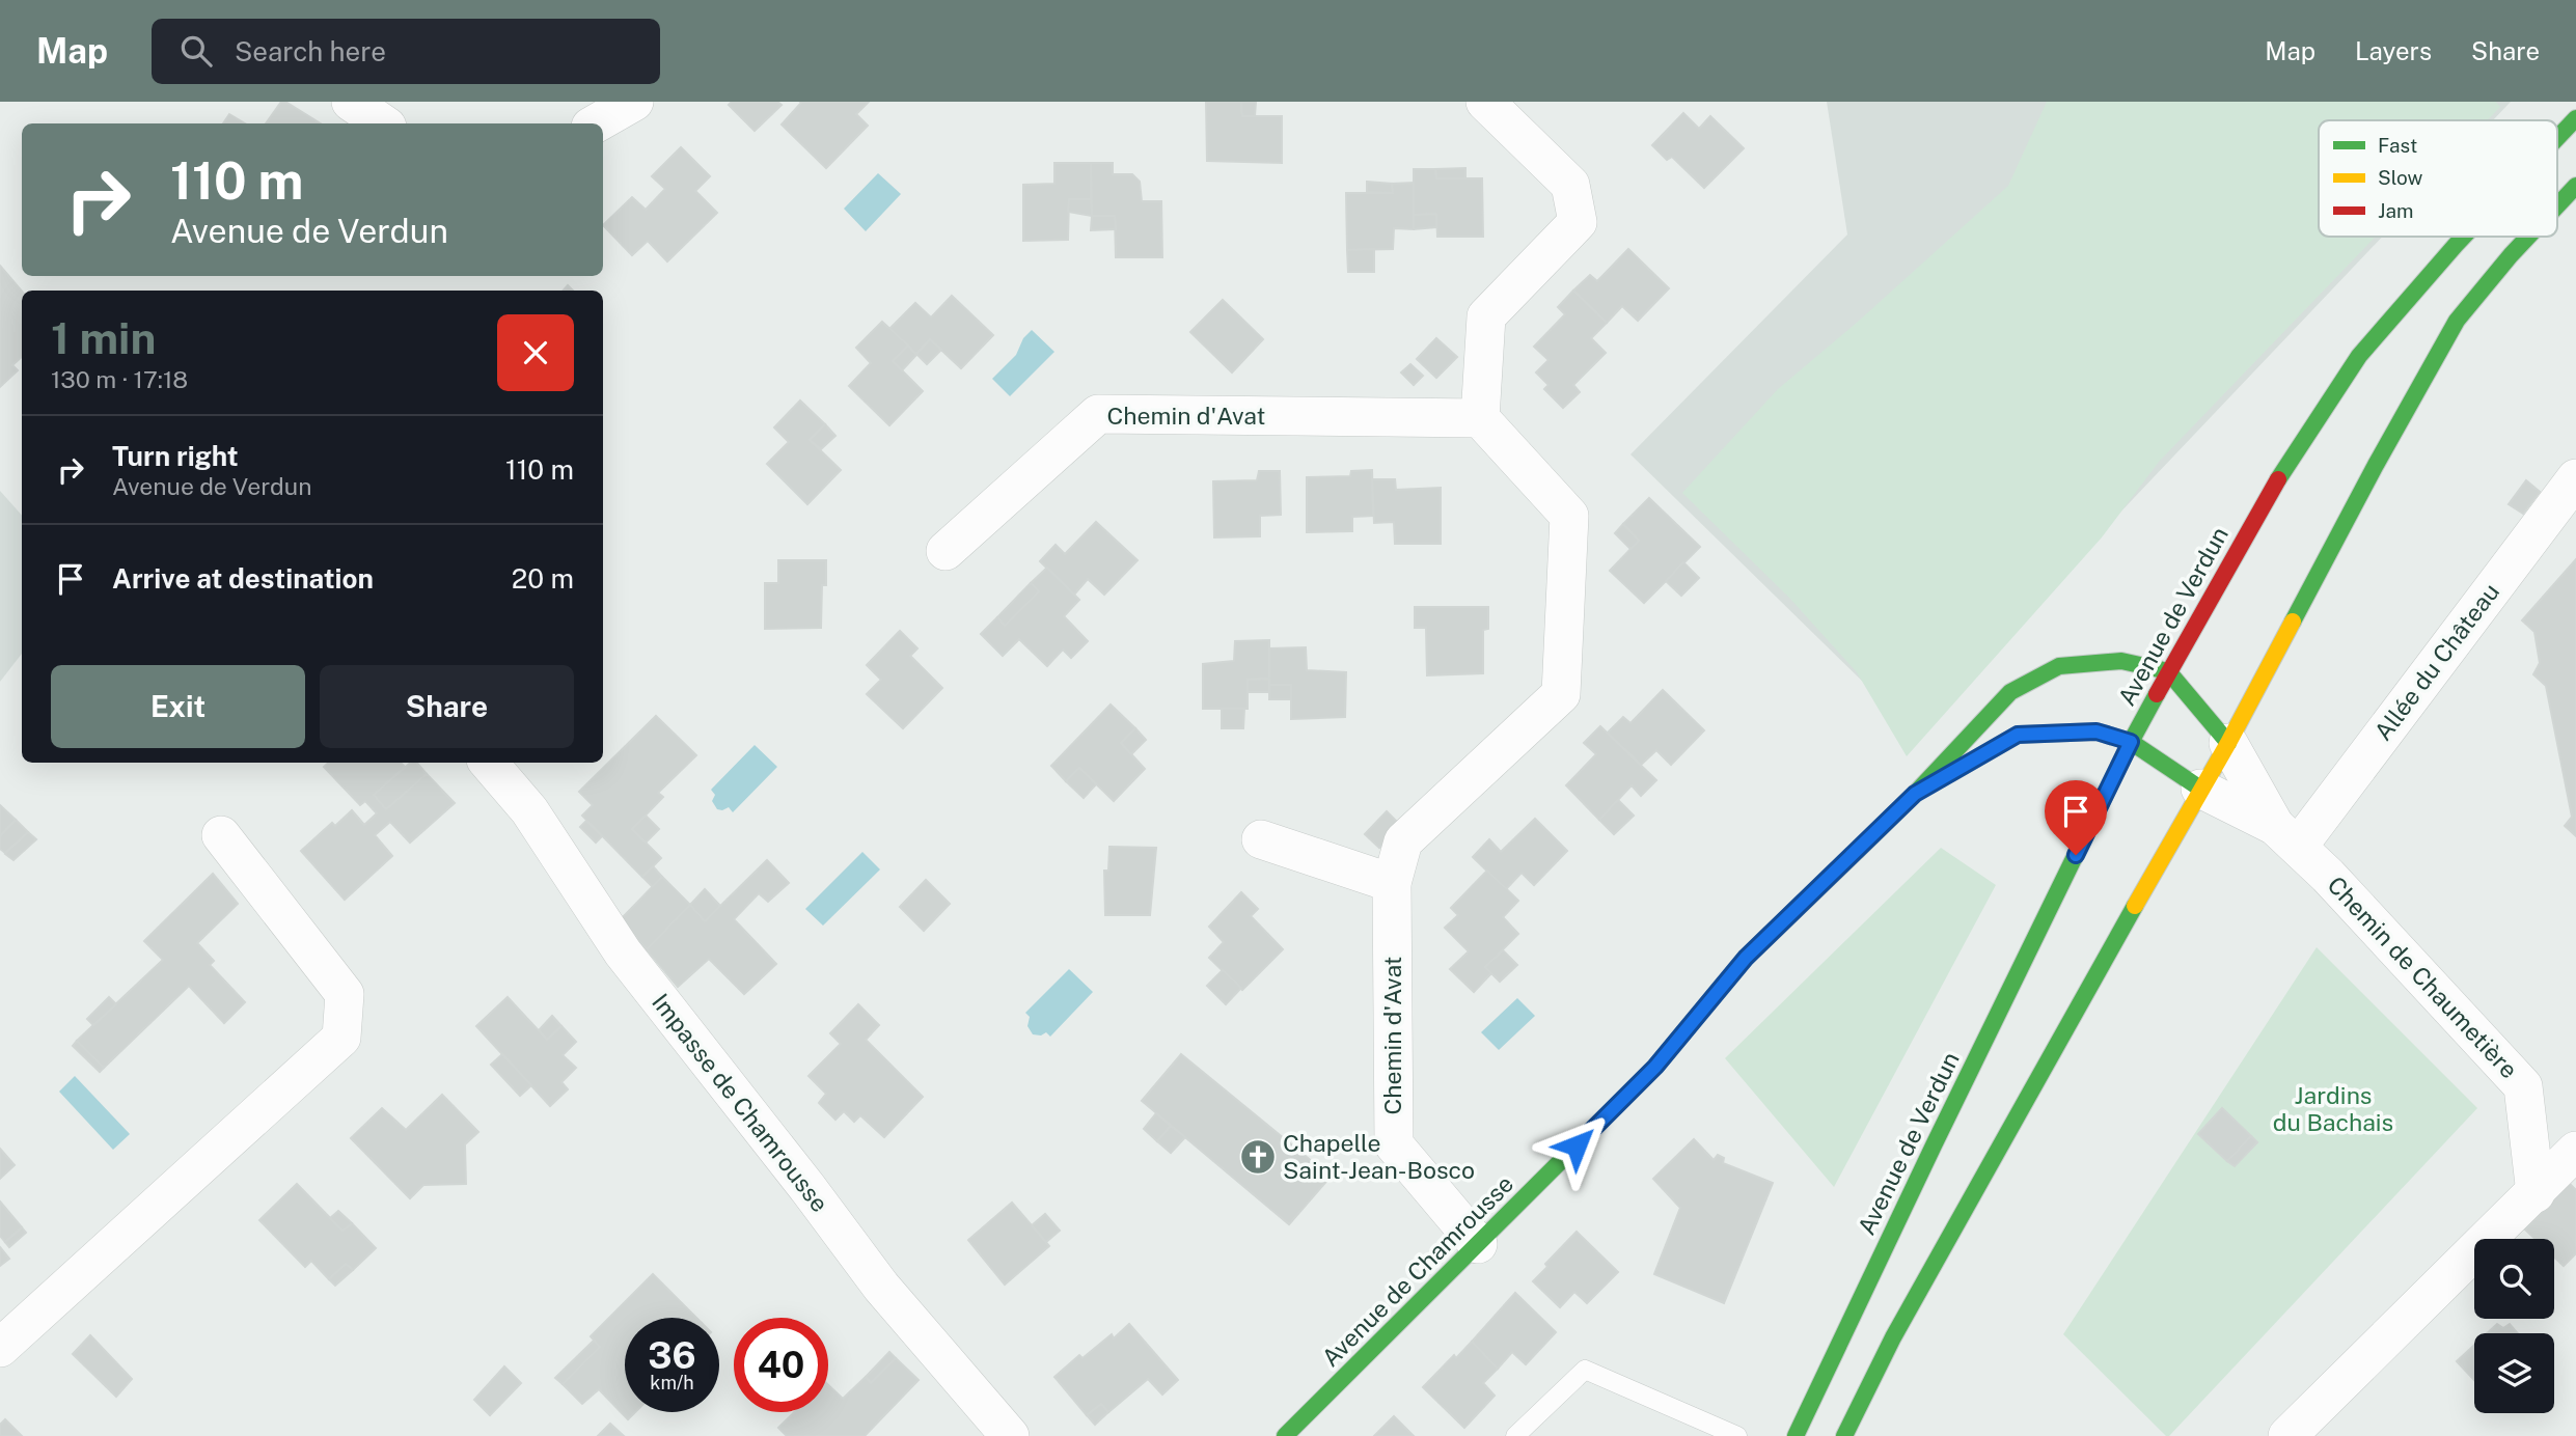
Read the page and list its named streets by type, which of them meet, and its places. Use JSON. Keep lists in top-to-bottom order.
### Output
{
  "streets": {
    "main road": ["Avenue de Verdun", "Avenue de Chamrousse"],
    "street": [
      "Chemin d'Avat",
      "Allée du Château",
      "Chemin de Chaumetière",
      "Impasse de Chamrousse"
    ]
  },
  "crossings": [
    ["Chemin d'Avat", "Avenue de Chamrousse"],
    ["Avenue de Verdun", "Avenue de Chamrousse"],
    ["Allée du Château", "Chemin de Chaumetière"],
    ["Chemin de Chaumetière", "Avenue de Chamrousse"]
  ],
  "parks": ["Jardins du Bachais"],
  "places": {
    "church": ["Chapelle Saint-Jean-Bosco"]
  },
  "legend": ["Fast", "Slow", "Jam"],
  "page": {
    "header": "Map",
    "search": "Search here",
    "nav": ["Map", "Layers", "Share"],
    "turn": ["110 m", "Avenue de Verdun"],
    "heading": ["1 min", "130 m · 17:18"],
    "list": [
      {
        "name": "Turn right",
        "note": "Avenue de Verdun",
        "value": "110 m"
      },
      {
        "name": "Arrive at destination",
        "value": "20 m"
      }
    ],
    "buttons": ["Exit", "Share"],
    "speed": "36 km/h",
    "limit": "40"
  }
}
